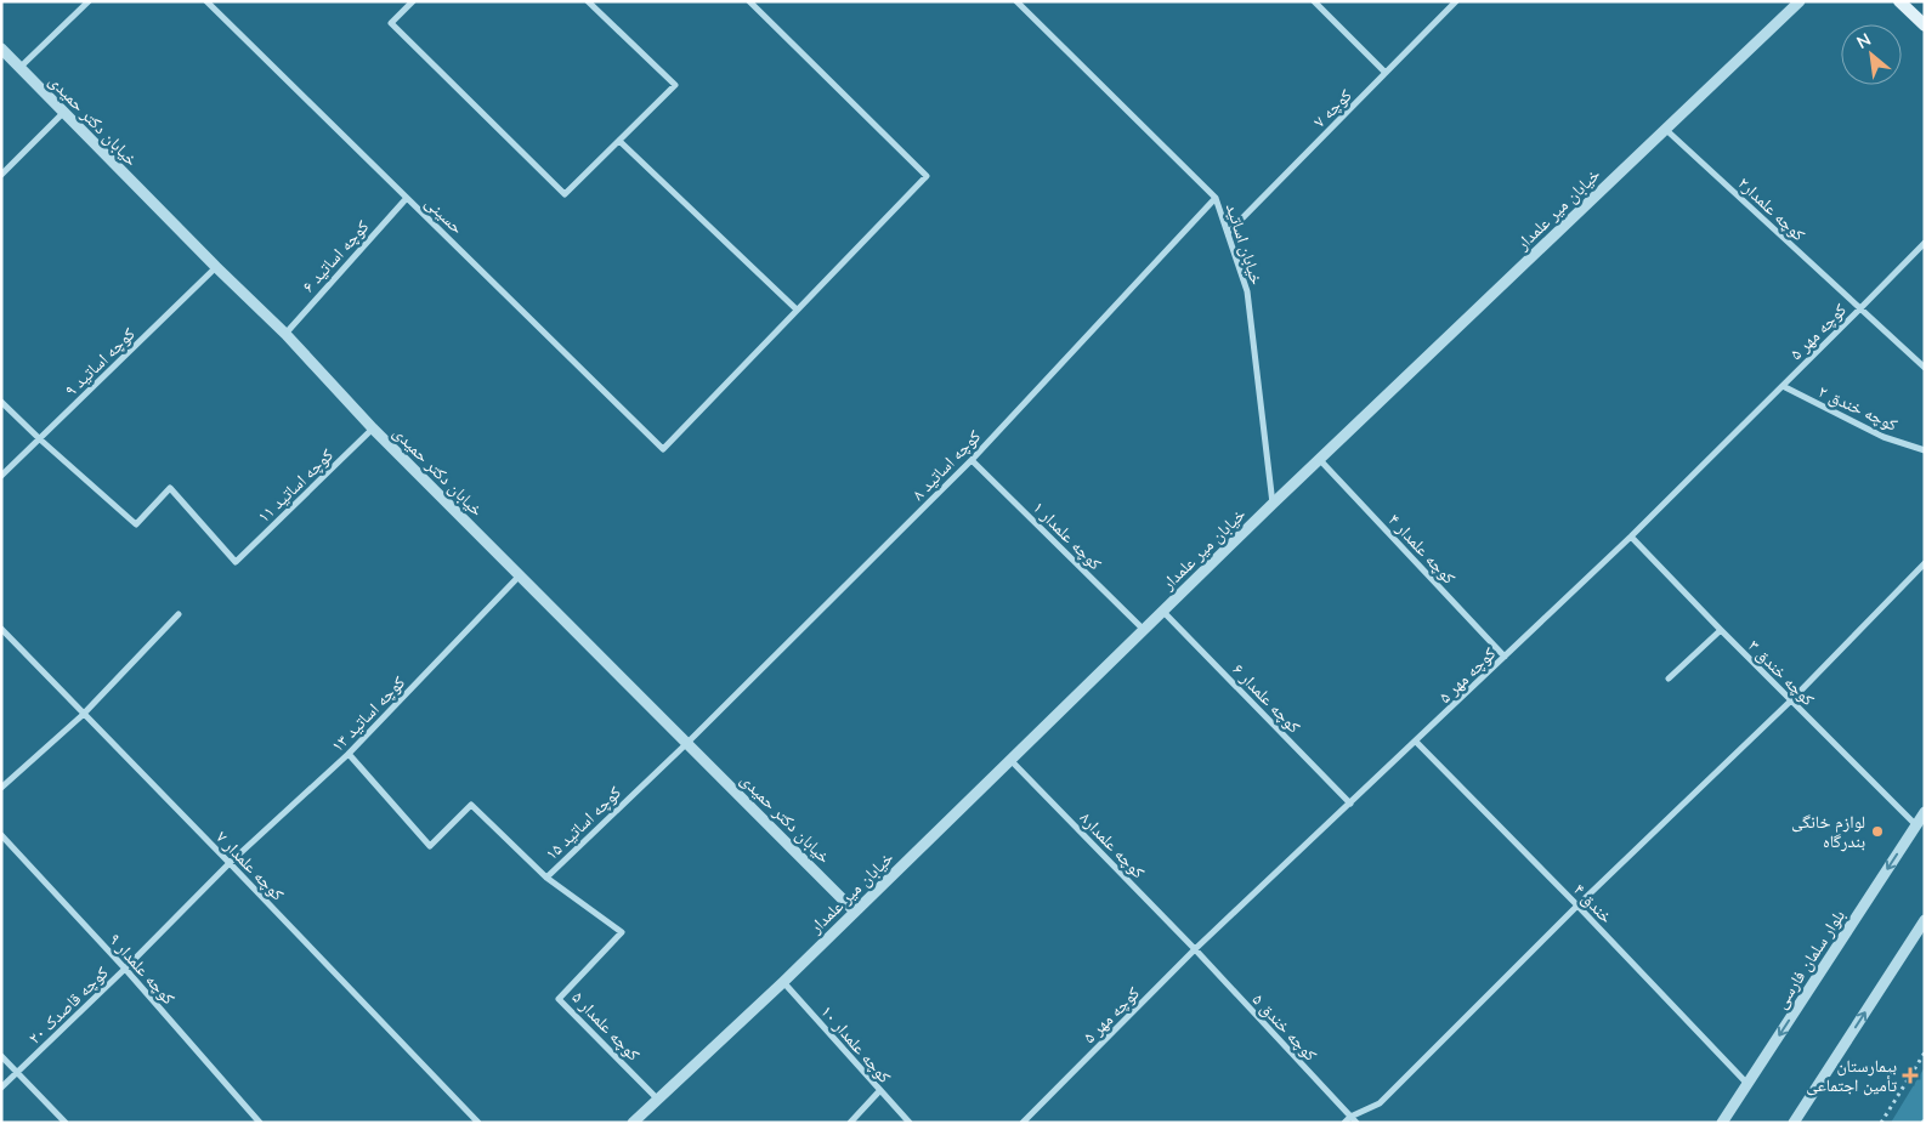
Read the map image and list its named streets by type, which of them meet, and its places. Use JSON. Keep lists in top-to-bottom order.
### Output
{
  "streets": {
    "street": [
      "کوچه ۷",
      "خیابان دکتر حمیدی",
      "خیابان میر علمدار",
      "کوچه علمدار۲",
      "حسینی",
      "خیابان اساتید",
      "کوچه اساتید ۶",
      "کوچه مهر ۵",
      "کوچه اساتید ۹",
      "کوچه خندق ۲",
      "کوچه اساتید ۸",
      "کوچه اساتید ۱۱",
      "کوچه علمدار ۱",
      "کوچه علمدار ۴",
      "کوچه خندق ۳",
      "کوچه علمدار ۶",
      "کوچه اساتید ۱۳",
      "کوچه اساتید ۱۵",
      "کوچه علمدار۸",
      "کوچه علمدار ۷",
      "خندق ۴",
      "بلوار سلمان فارسی",
      "کوچه علمدار ۹",
      "کوچه قاصدک ۲۰",
      "کوچه علمدار ۵",
      "کوچه خندق ۵",
      "کوچه علمدار ۱۰"
    ]
  },
  "crossings": [
    ["کوچه ۷", "خیابان اساتید"],
    ["خیابان دکتر حمیدی", "خیابان میر علمدار"],
    ["خیابان دکتر حمیدی", "کوچه اساتید ۶"],
    ["خیابان دکتر حمیدی", "کوچه اساتید ۹"],
    ["خیابان دکتر حمیدی", "کوچه اساتید ۸"],
    ["خیابان دکتر حمیدی", "کوچه اساتید ۱۱"],
    ["خیابان دکتر حمیدی", "کوچه اساتید ۱۳"],
    ["خیابان دکتر حمیدی", "کوچه اساتید ۱۵"],
    ["خیابان میر علمدار", "کوچه علمدار۲"],
    ["خیابان میر علمدار", "خیابان اساتید"],
    ["خیابان میر علمدار", "کوچه علمدار ۱"],
    ["خیابان میر علمدار", "کوچه علمدار ۴"],
    ["خیابان میر علمدار", "کوچه علمدار ۶"],
    ["خیابان میر علمدار", "کوچه علمدار۸"],
    ["خیابان میر علمدار", "کوچه علمدار ۵"],
    ["خیابان میر علمدار", "کوچه علمدار ۱۰"],
    ["کوچه علمدار۲", "کوچه مهر ۵"],
    ["حسینی", "کوچه اساتید ۶"],
    ["خیابان اساتید", "کوچه اساتید ۸"],
    ["کوچه مهر ۵", "کوچه خندق ۲"],
    ["کوچه مهر ۵", "کوچه علمدار ۴"],
    ["کوچه مهر ۵", "کوچه خندق ۳"],
    ["کوچه مهر ۵", "کوچه علمدار ۶"],
    ["کوچه مهر ۵", "کوچه علمدار۸"],
    ["کوچه مهر ۵", "خندق ۴"],
    ["کوچه مهر ۵", "کوچه خندق ۵"],
    ["کوچه اساتید ۹", "کوچه اساتید ۱۱"],
    ["کوچه اساتید ۸", "کوچه علمدار ۱"],
    ["کوچه اساتید ۸", "کوچه اساتید ۱۵"],
    ["کوچه خندق ۳", "بلوار سلمان فارسی"],
    ["کوچه اساتید ۱۳", "کوچه اساتید ۱۵"],
    ["کوچه اساتید ۱۳", "کوچه علمدار ۷"],
    ["کوچه اساتید ۱۳", "کوچه قاصدک ۲۰"],
    ["کوچه اساتید ۱۵", "کوچه علمدار ۵"],
    ["کوچه علمدار۸", "کوچه خندق ۵"],
    ["کوچه علمدار ۷", "کوچه قاصدک ۲۰"],
    ["خندق ۴", "بلوار سلمان فارسی"],
    ["کوچه علمدار ۹", "کوچه قاصدک ۲۰"]
  ],
  "places": {
    "other": ["لوازم خانگی بندرگاه"],
    "health": ["بیمارستان تأمین اجتماعی"]
  },
  "north": "top left"
}
